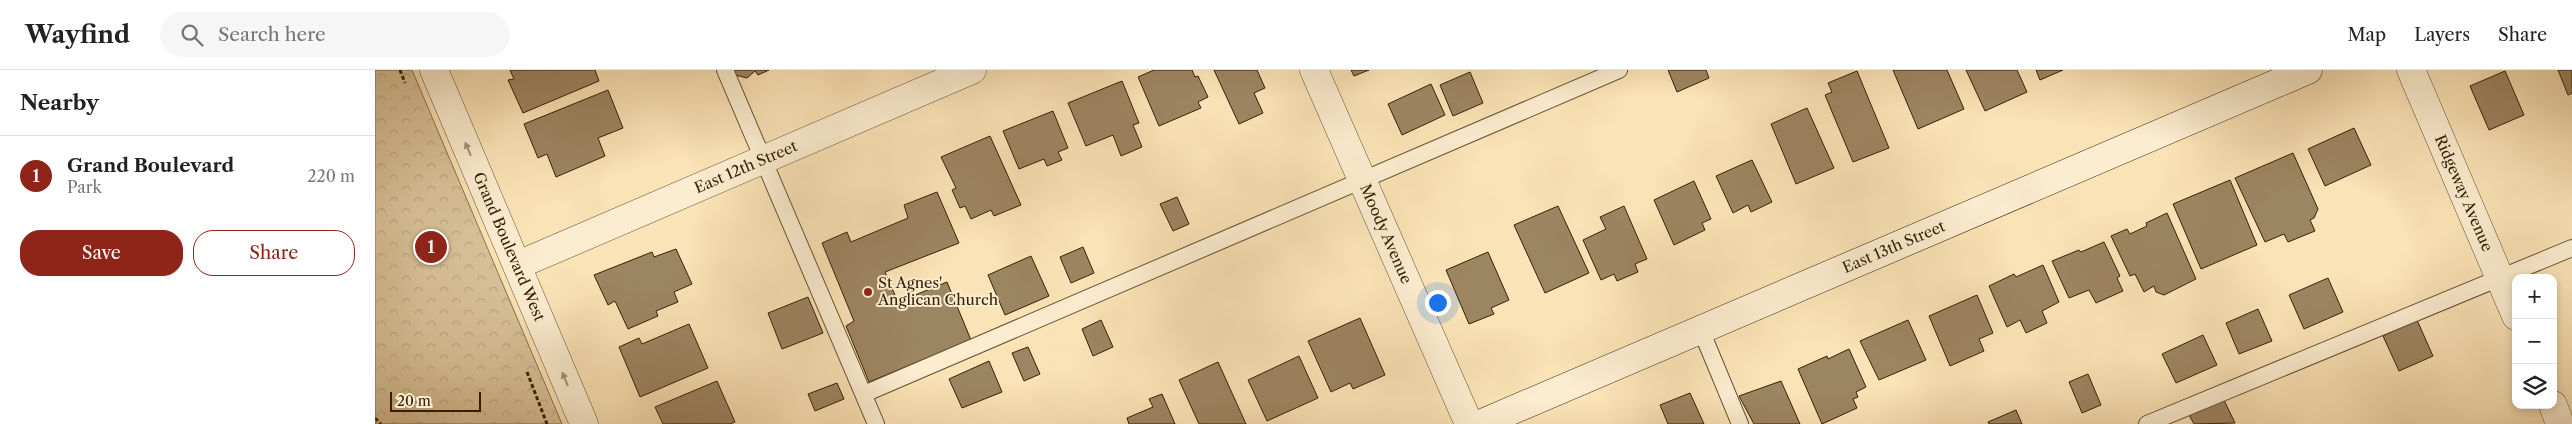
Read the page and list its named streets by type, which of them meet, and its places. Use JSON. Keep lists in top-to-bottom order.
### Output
{
  "streets": {
    "street": [
      "East 12th Street",
      "Ridgeway Avenue",
      "Moody Avenue",
      "Grand Boulevard West",
      "East 13th Street"
    ]
  },
  "crossings": [
    ["East 12th Street", "Grand Boulevard West"]
  ],
  "one_way": ["Grand Boulevard West"],
  "places": ["St Agnes' Anglican Church"],
  "scale_bar": "20 m",
  "page": {
    "header": "Wayfind",
    "search": "Search here",
    "nav": ["Map", "Layers", "Share"],
    "heading": "Nearby",
    "list": [
      {
        "mark": "1",
        "name": "Grand Boulevard",
        "note": "Park",
        "value": "220 m"
      }
    ],
    "buttons": ["Save", "Share"],
    "pins": "1",
    "map_buttons": ["+", "−"],
    "scale": "20 m"
  }
}
